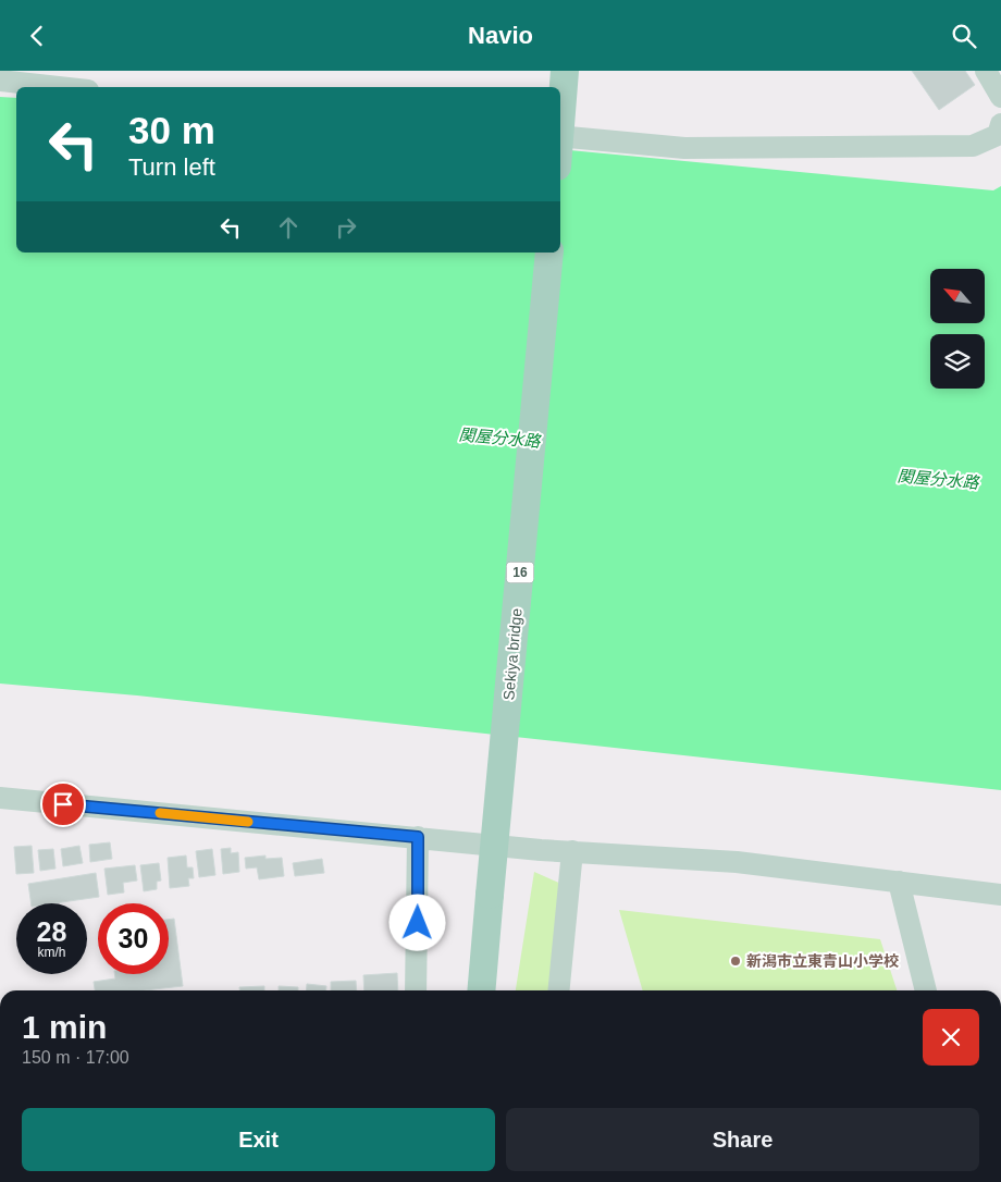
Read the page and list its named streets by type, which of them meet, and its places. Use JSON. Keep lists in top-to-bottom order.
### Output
{
  "streets": {
    "main road": ["16", "Sekiya bridge"]
  },
  "water": ["関屋分水路"],
  "places": ["新潟市立東青山小学校"],
  "north": "top left",
  "page": {
    "header": "Navio",
    "turn": ["30 m", "Turn left"],
    "speed": "28 km/h",
    "limit": "30",
    "heading": ["1 min", "150 m · 17:00"],
    "buttons": ["Exit", "Share"]
  }
}
